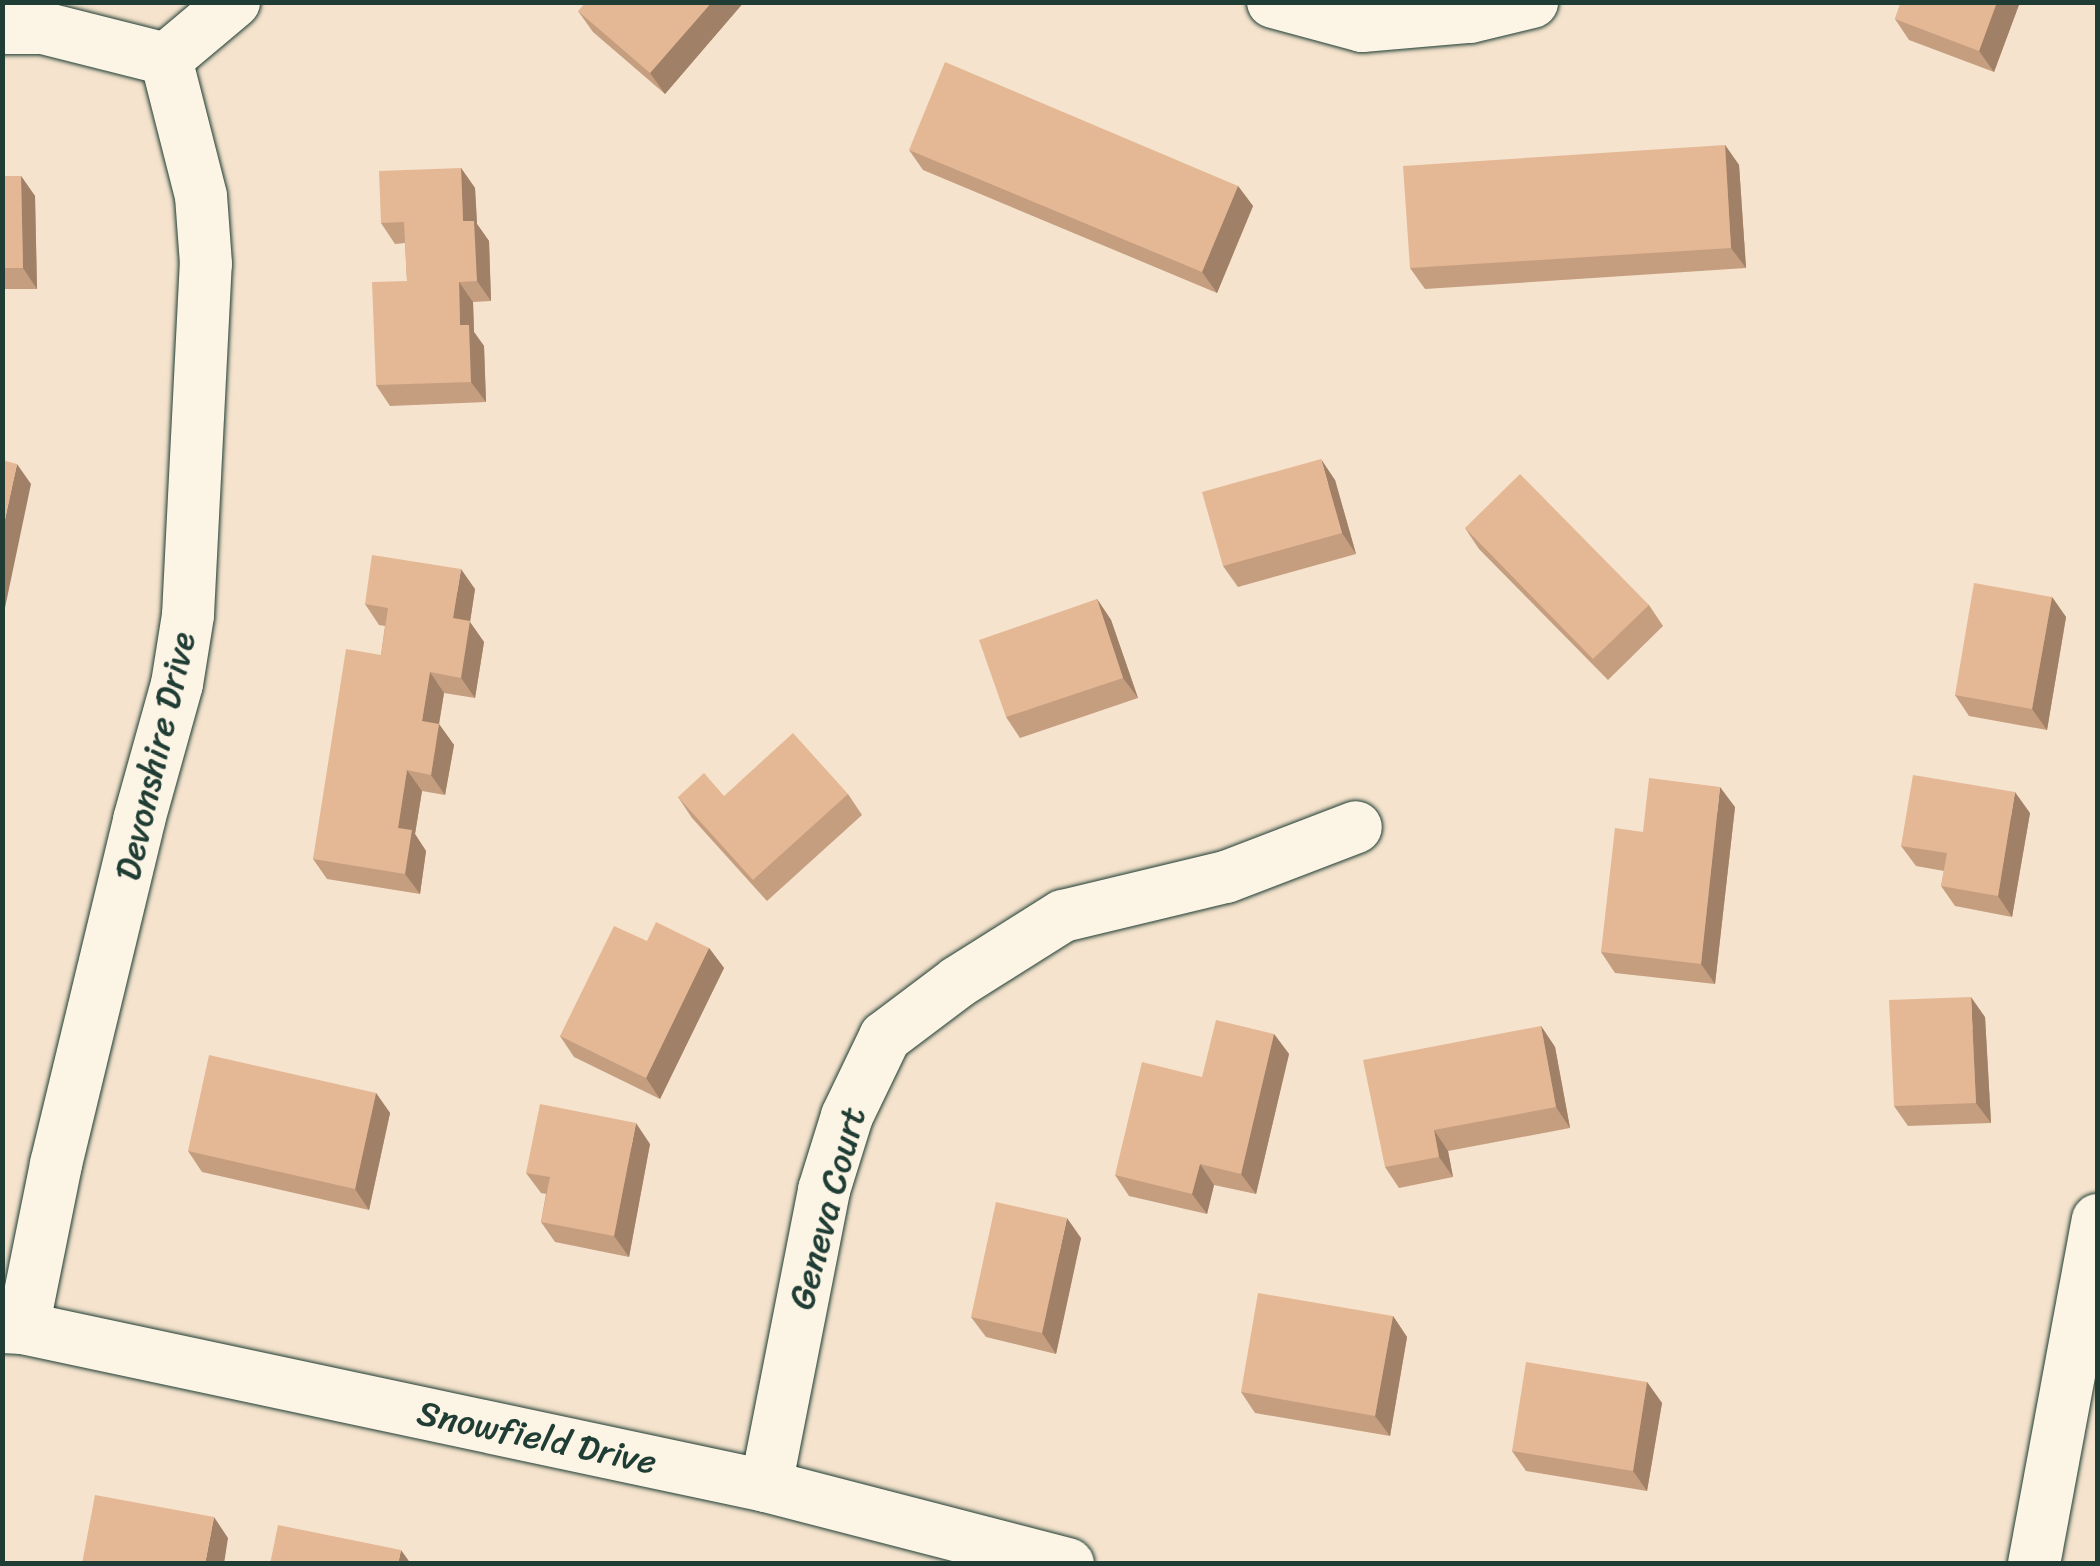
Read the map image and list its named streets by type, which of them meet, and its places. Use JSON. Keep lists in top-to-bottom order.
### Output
{
  "streets": {
    "street": ["Devonshire Drive", "Geneva Court", "Snowfield Drive"]
  },
  "crossings": [
    ["Devonshire Drive", "Snowfield Drive"],
    ["Geneva Court", "Snowfield Drive"]
  ]
}
